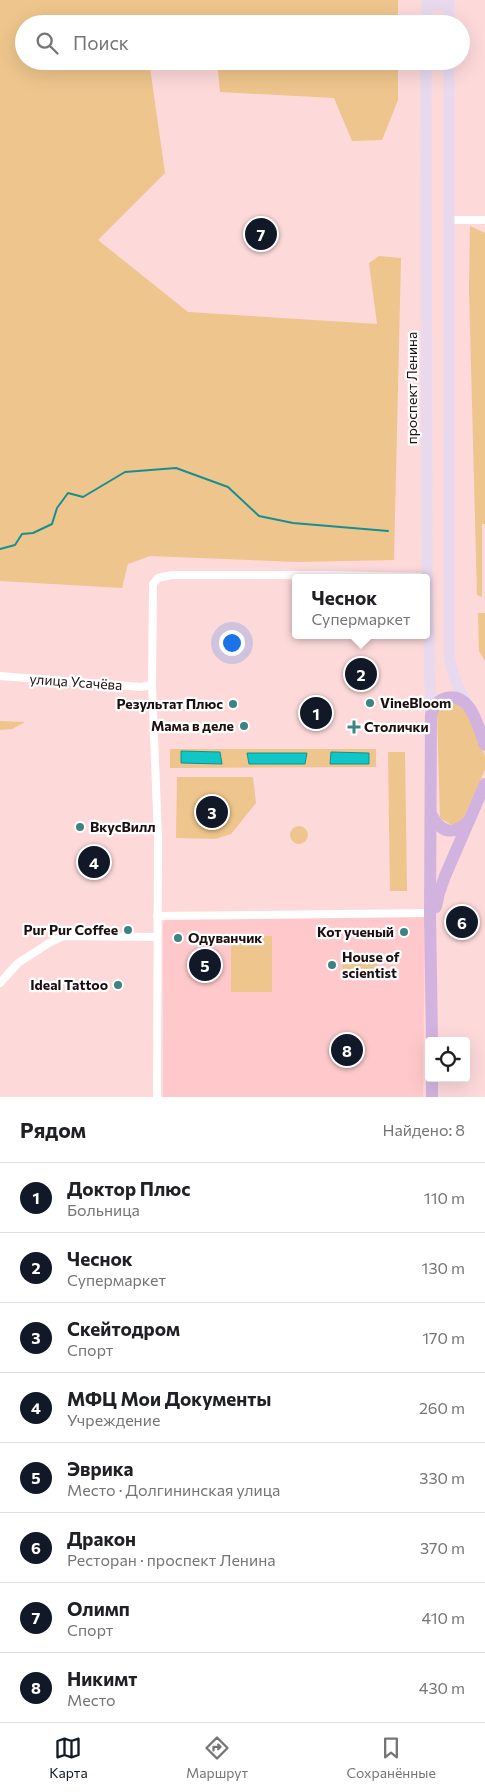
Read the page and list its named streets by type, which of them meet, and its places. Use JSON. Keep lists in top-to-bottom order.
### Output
{
  "streets": {
    "main road": ["проспект Ленина"],
    "street": ["улица Усачёва"]
  },
  "places": {
    "other": [
      "VineBloom",
      "Результат Плюс",
      "Мама в деле",
      "ВкусВилл",
      "Pur Pur Coffee",
      "Кот ученый",
      "Одуванчик",
      "House of scientist",
      "Ideal Tattoo"
    ],
    "health": ["Столички"]
  },
  "page": {
    "search": "Поиск",
    "pins": [
      "7",
      "2",
      "1",
      "3",
      "4",
      "6",
      "5",
      "8"
    ],
    "popup": ["Чеснок", "Супермаркет"],
    "heading": ["Рядом", "Найдено: 8"],
    "list": [
      {
        "mark": "1",
        "name": "Доктор Плюс",
        "note": "Больница",
        "value": "110 m"
      },
      {
        "mark": "2",
        "name": "Чеснок",
        "note": "Супермаркет",
        "value": "130 m"
      },
      {
        "mark": "3",
        "name": "Скейтодром",
        "note": "Спорт",
        "value": "170 m"
      },
      {
        "mark": "4",
        "name": "МФЦ Мои Документы",
        "note": "Учреждение",
        "value": "260 m"
      },
      {
        "mark": "5",
        "name": "Эврика",
        "note": "Место · Долгининская улица",
        "value": "330 m"
      },
      {
        "mark": "6",
        "name": "Дракон",
        "note": "Ресторан · проспект Ленина",
        "value": "370 m"
      },
      {
        "mark": "7",
        "name": "Олимп",
        "note": "Спорт",
        "value": "410 m"
      },
      {
        "mark": "8",
        "name": "Никимт",
        "note": "Место",
        "value": "430 m"
      }
    ],
    "nav": ["Карта", "Маршрут", "Сохранённые"]
  }
}
